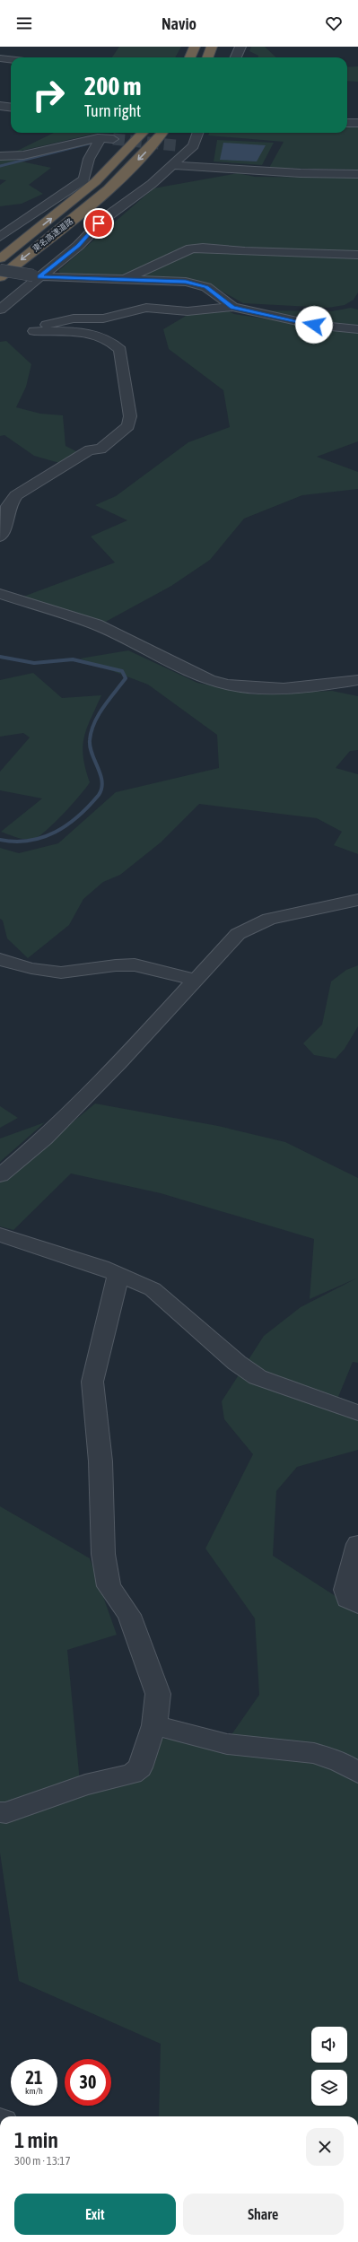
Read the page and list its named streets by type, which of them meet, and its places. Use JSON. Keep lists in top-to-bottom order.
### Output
{
  "streets": {
    "highway": ["東名高速道路"]
  },
  "page": {
    "header": "Navio",
    "turn": ["200 m", "Turn right"],
    "speed": "21 km/h",
    "limit": "30",
    "heading": ["1 min", "300 m · 13:17"],
    "buttons": ["Exit", "Share"]
  }
}
